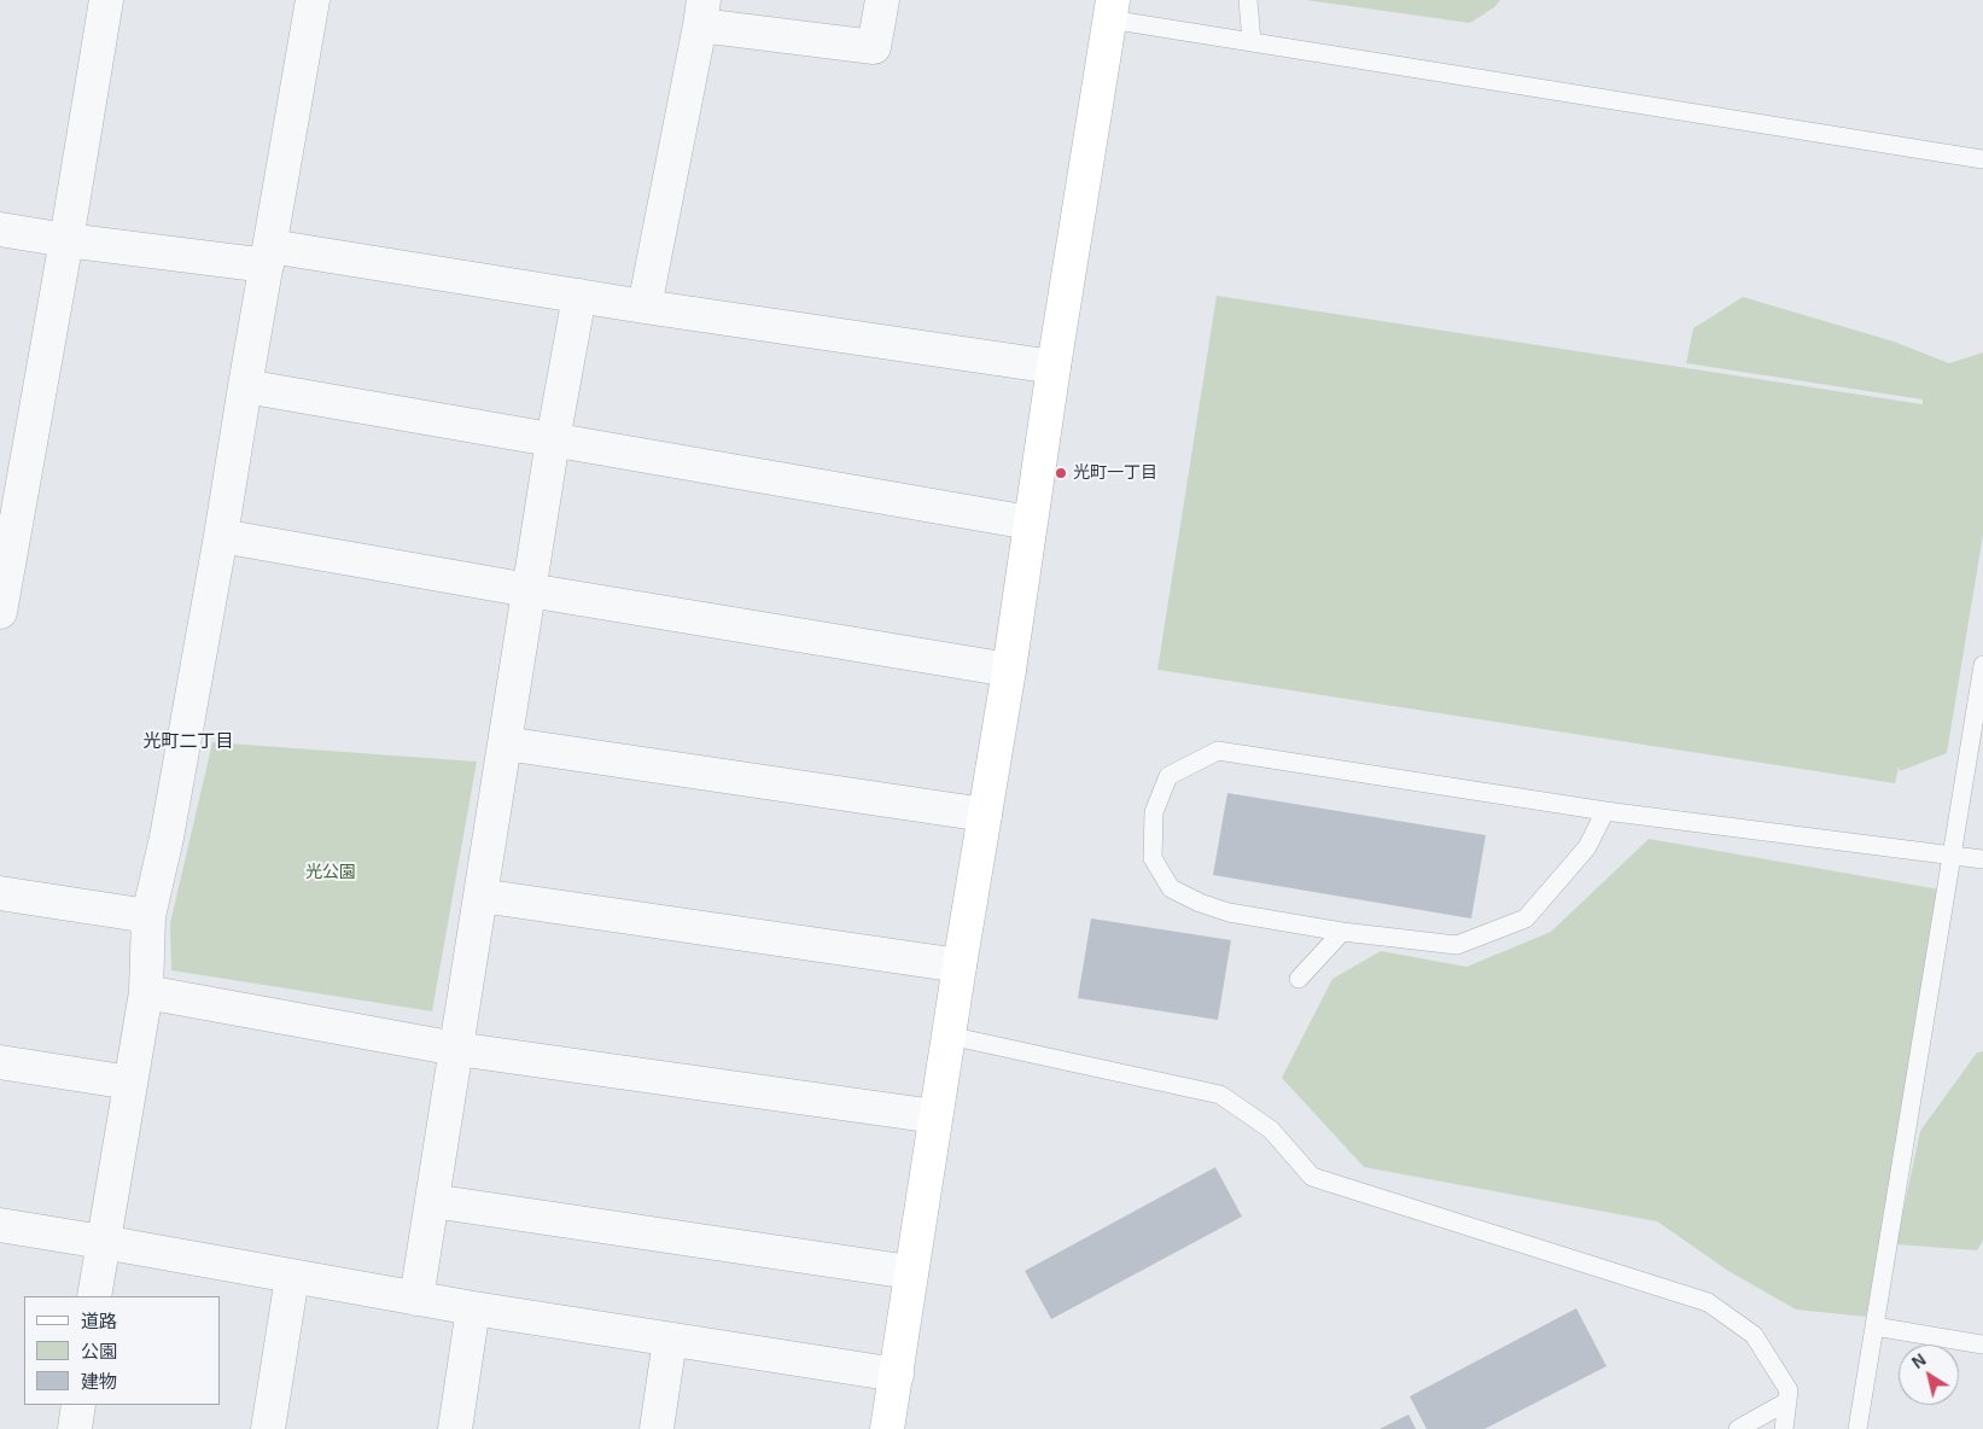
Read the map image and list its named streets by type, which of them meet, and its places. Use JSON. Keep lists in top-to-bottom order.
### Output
{
  "districts": ["光町二丁目"],
  "parks": ["光公園"],
  "places": ["光町一丁目"],
  "legend": ["道路", "公園", "建物"],
  "north": "top left"
}
